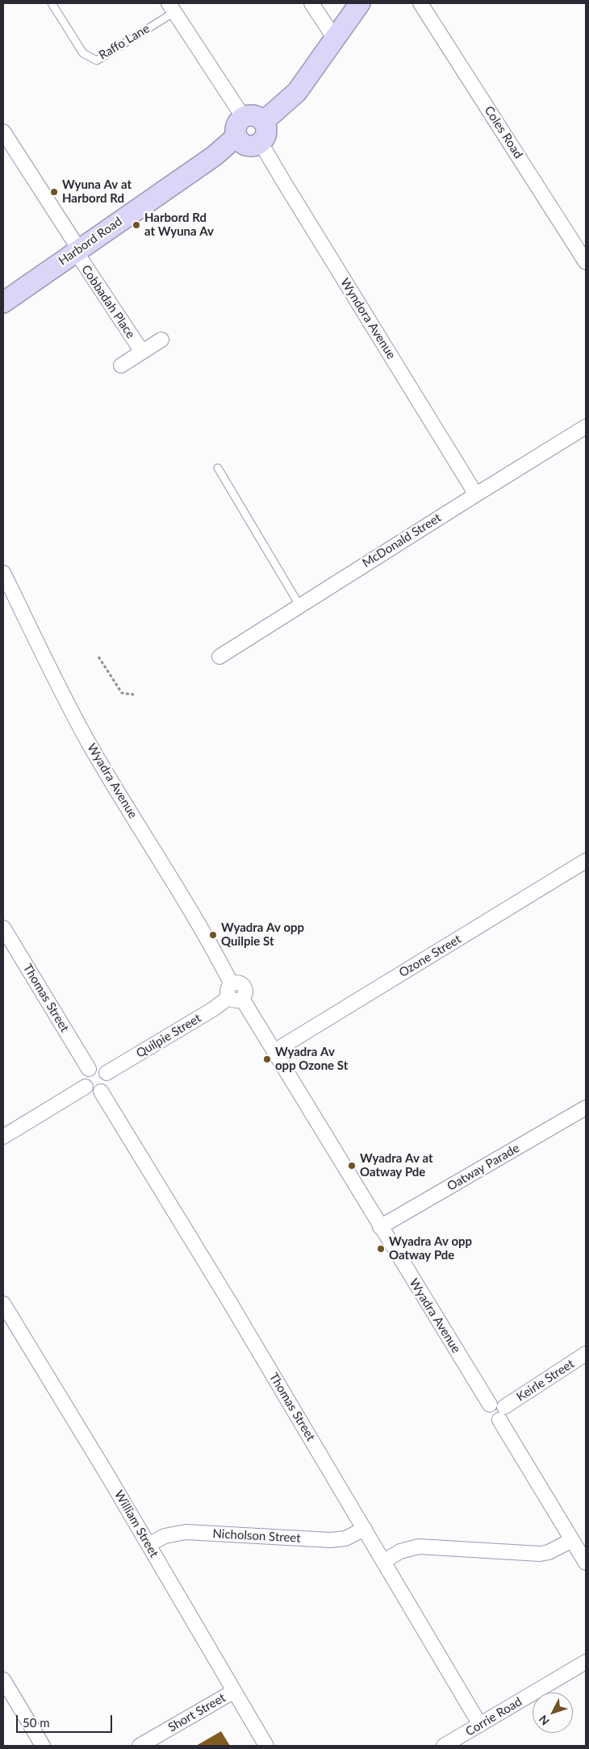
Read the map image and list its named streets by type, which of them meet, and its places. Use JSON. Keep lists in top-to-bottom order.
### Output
{
  "streets": {
    "main road": ["Harbord Road"],
    "street": [
      "Coles Road",
      "Cobbadah Place",
      "Wyndora Avenue",
      "McDonald Street",
      "Wyadra Avenue",
      "Ozone Street",
      "Thomas Street",
      "Quilpie Street",
      "Oatway Parade",
      "Keirle Street",
      "William Street",
      "Nicholson Street",
      "Short Street",
      "Corrie Road"
    ],
    "lane": ["Raffo Lane"]
  },
  "crossings": [
    ["Harbord Road", "Cobbadah Place"],
    ["Harbord Road", "Wyndora Avenue"],
    ["Wyndora Avenue", "McDonald Street"],
    ["Wyadra Avenue", "Ozone Street"],
    ["Wyadra Avenue", "Quilpie Street"],
    ["Wyadra Avenue", "Oatway Parade"],
    ["Wyadra Avenue", "Keirle Street"],
    ["Thomas Street", "Quilpie Street"],
    ["Thomas Street", "Nicholson Street"],
    ["Thomas Street", "Corrie Road"],
    ["William Street", "Nicholson Street"],
    ["William Street", "Short Street"]
  ],
  "places": [
    "Wyuna Av at Harbord Rd",
    "Harbord Rd at Wyuna Av",
    "Wyadra Av opp Quilpie St",
    "Wyadra Av opp Ozone St",
    "Wyadra Av at Oatway Pde",
    "Wyadra Av opp Oatway Pde"
  ],
  "scale_bar": "50 m",
  "north": "bottom left"
}
